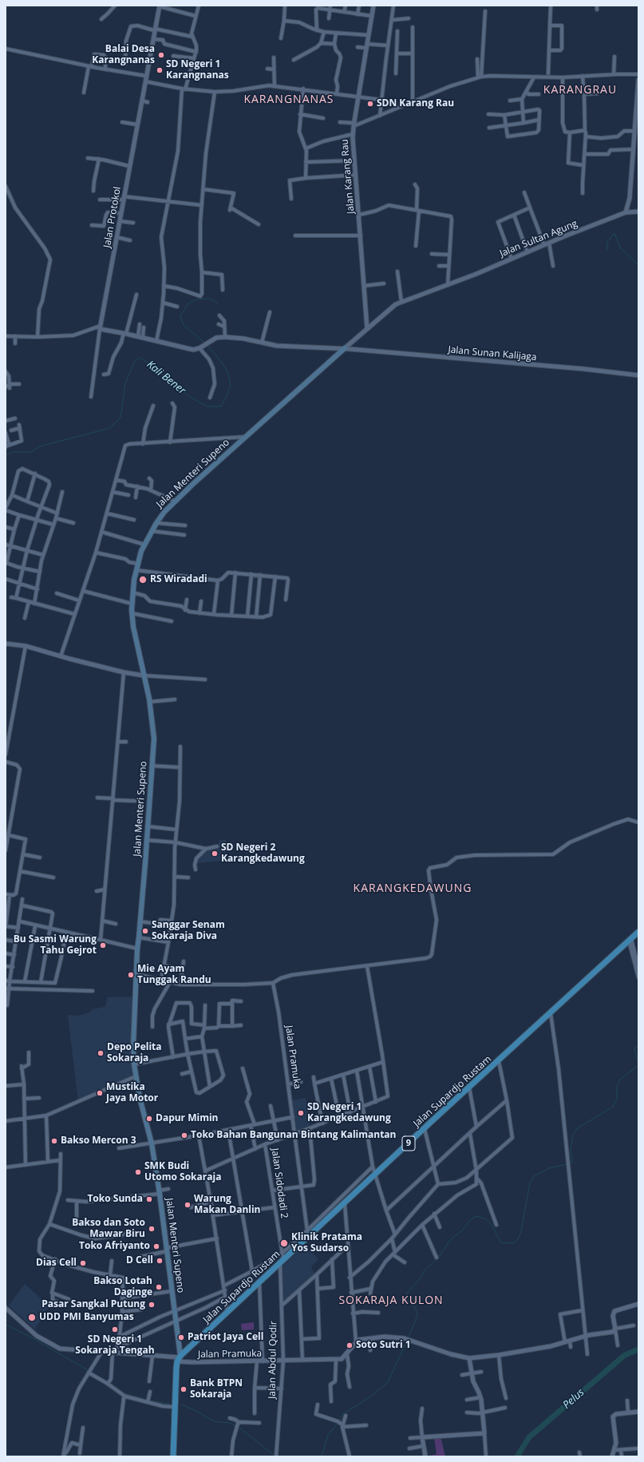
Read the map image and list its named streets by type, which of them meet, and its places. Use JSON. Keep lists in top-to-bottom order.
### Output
{
  "streets": {
    "highway": ["Jalan Supardjo Rustam", "9"],
    "main road": ["Jalan Menteri Supeno"],
    "street": [
      "Jalan Karang Rau",
      "Jalan Protokol",
      "Jalan Sultan Agung",
      "Jalan Sunan Kalijaga",
      "Jalan Pramuka",
      "Jalan Sidodadi 2",
      "Jalan Abdul Qodir"
    ]
  },
  "crossings": [
    ["Jalan Karang Rau", "Jalan Sultan Agung"],
    ["Jalan Sultan Agung", "Jalan Sunan Kalijaga"],
    ["Jalan Sultan Agung", "Jalan Menteri Supeno"],
    ["Jalan Sunan Kalijaga", "Jalan Menteri Supeno"],
    ["Jalan Menteri Supeno", "Jalan Pramuka"],
    ["Jalan Menteri Supeno", "Jalan Supardjo Rustam"],
    ["Jalan Pramuka", "Jalan Supardjo Rustam"],
    ["Jalan Pramuka", "Jalan Abdul Qodir"],
    ["Jalan Supardjo Rustam", "Jalan Abdul Qodir"],
    ["Jalan Sidodadi 2", "Jalan Abdul Qodir"]
  ],
  "districts": [
    "KARANGRAU",
    "KARANGNANAS",
    "KARANGKEDAWUNG",
    "SOKARAJA KULON"
  ],
  "water": ["Kali Bener", "Pelus"],
  "places": [
    "Balai Desa Karangnanas",
    "SD Negeri 1 Karangnanas",
    "SDN Karang Rau",
    "RS Wiradadi",
    "SD Negeri 2 Karangkedawung",
    "Sanggar Senam Sokaraja Diva",
    "Bu Sasmi Warung Tahu Gejrot",
    "Mie Ayam Tunggak Randu",
    "Depo Pelita Sokaraja",
    "Mustika Jaya Motor",
    "SD Negeri 1 Karangkedawung",
    "Dapur Mimin",
    "Toko Bahan Bangunan Bintang Kalimantan",
    "Bakso Mercon 3",
    "SMK Budi Utomo Sokaraja",
    "Toko Sunda",
    "Warung Makan Danlin",
    "Bakso dan Soto Mawar Biru",
    "Klinik Pratama Yos Sudarso",
    "Toko Afriyanto",
    "D Cell",
    "Dias Cell",
    "Bakso Lotah Daginge",
    "Pasar Sangkal Putung",
    "UDD PMI Banyumas",
    "SD Negeri 1 Sokaraja Tengah",
    "Patriot Jaya Cell",
    "Soto Sutri 1",
    "Bank BTPN Sokaraja"
  ]
}
